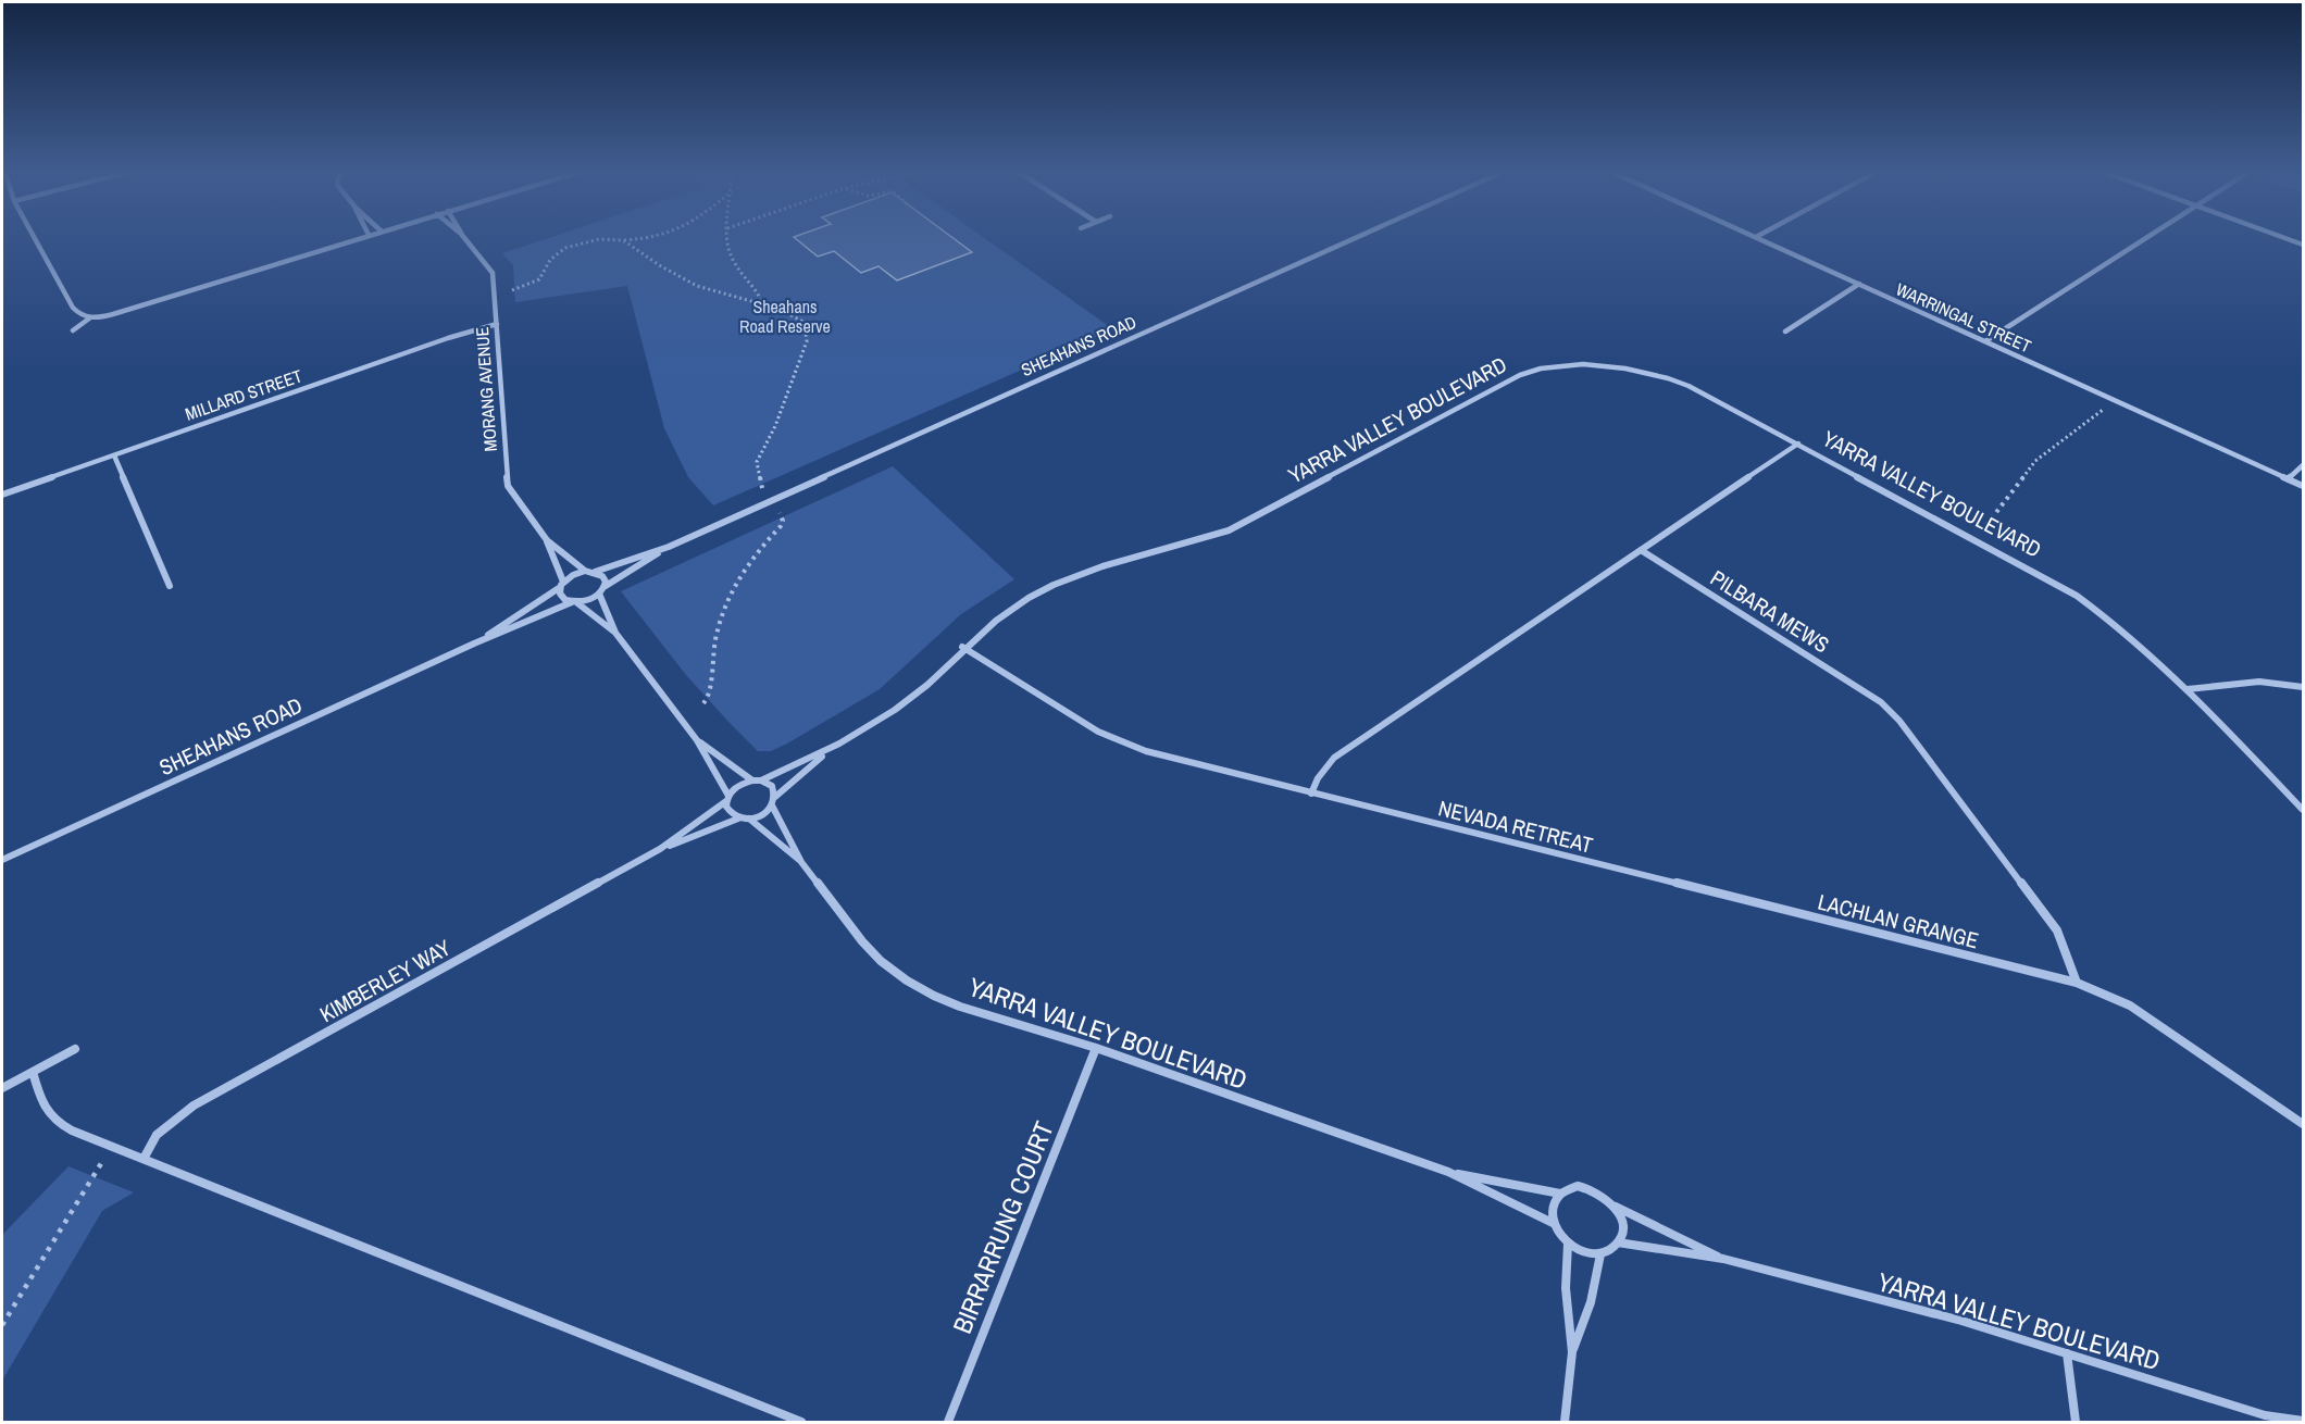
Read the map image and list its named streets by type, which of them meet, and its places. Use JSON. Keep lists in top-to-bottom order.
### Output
{
  "streets": {
    "street": [
      "WARRINGAL STREET",
      "SHEAHANS ROAD",
      "MORANG AVENUE",
      "MILLARD STREET",
      "YARRA VALLEY BOULEVARD",
      "PILBARA MEWS",
      "NEVADA RETREAT",
      "LACHLAN GRANGE",
      "KIMBERLEY WAY",
      "BIRRARRUNG COURT"
    ]
  },
  "crossings": [
    ["SHEAHANS ROAD", "MORANG AVENUE"],
    ["MORANG AVENUE", "MILLARD STREET"],
    ["YARRA VALLEY BOULEVARD", "NEVADA RETREAT"],
    ["YARRA VALLEY BOULEVARD", "KIMBERLEY WAY"],
    ["YARRA VALLEY BOULEVARD", "BIRRARRUNG COURT"],
    ["PILBARA MEWS", "LACHLAN GRANGE"],
    ["NEVADA RETREAT", "LACHLAN GRANGE"]
  ],
  "parks": ["Sheahans Road Reserve"]
}
